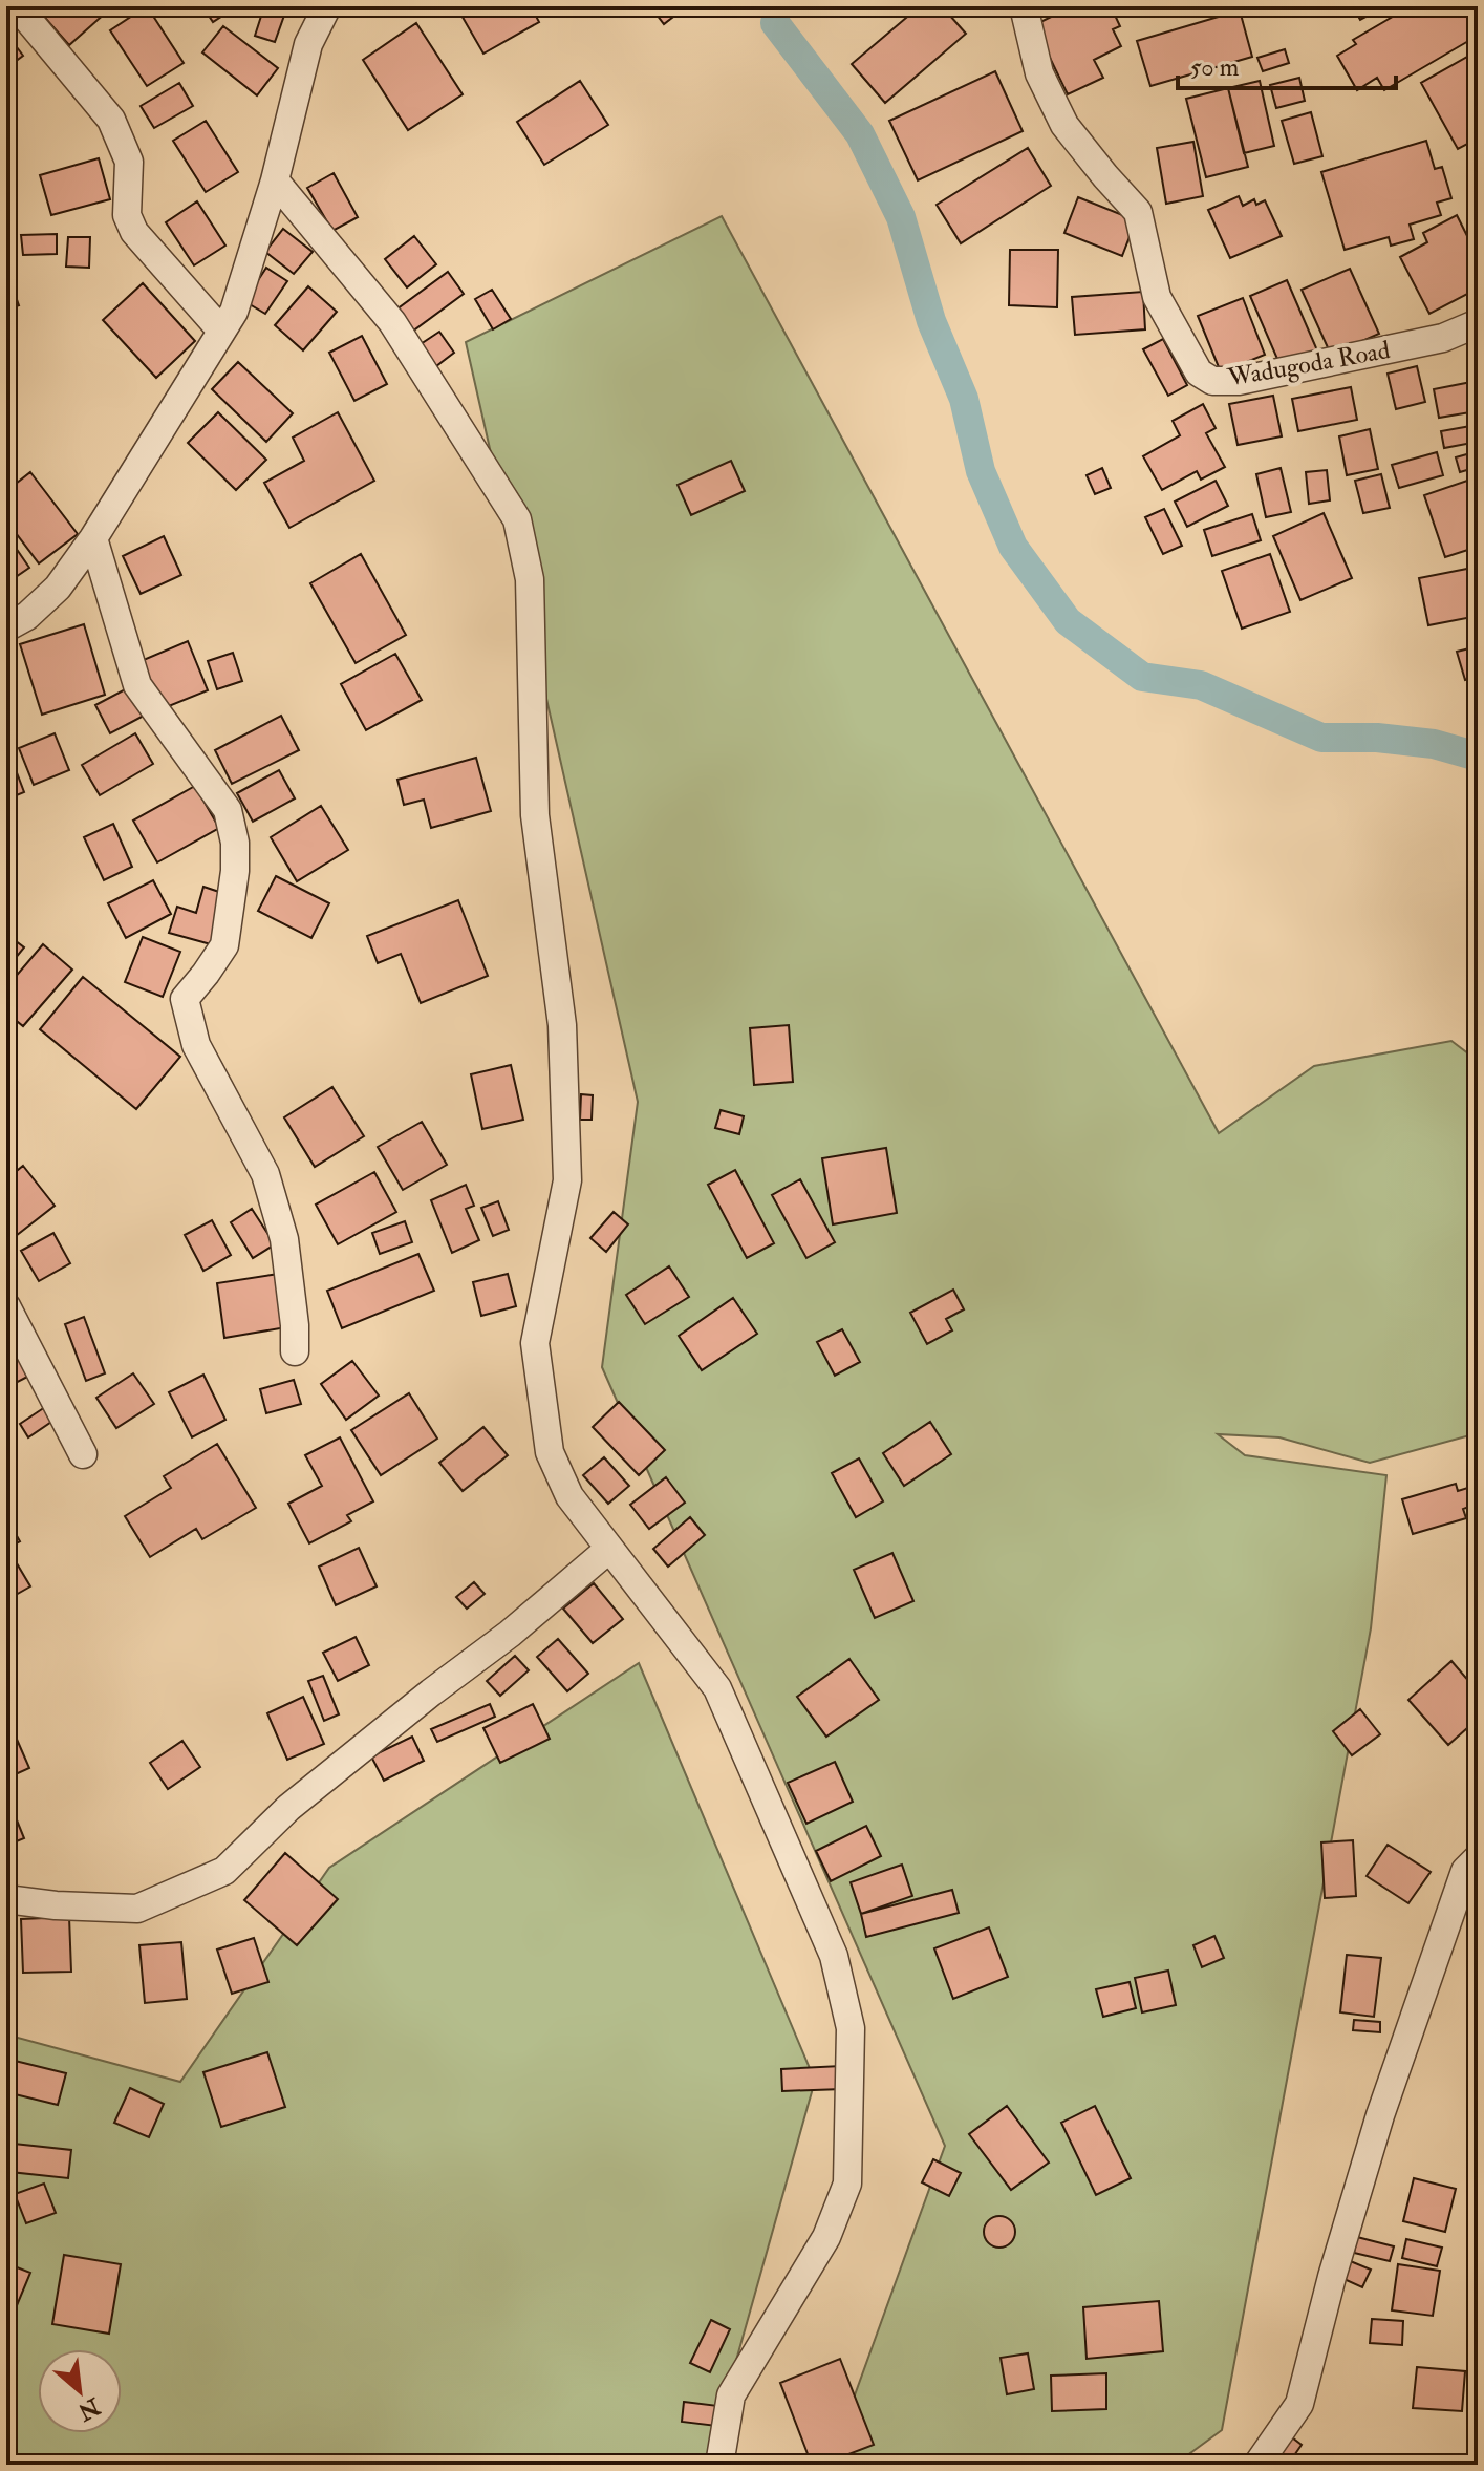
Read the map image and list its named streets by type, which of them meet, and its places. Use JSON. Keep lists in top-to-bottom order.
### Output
{
  "streets": {
    "street": ["Wadugoda Road"]
  },
  "scale_bar": "50 m",
  "north": "bottom right"
}
